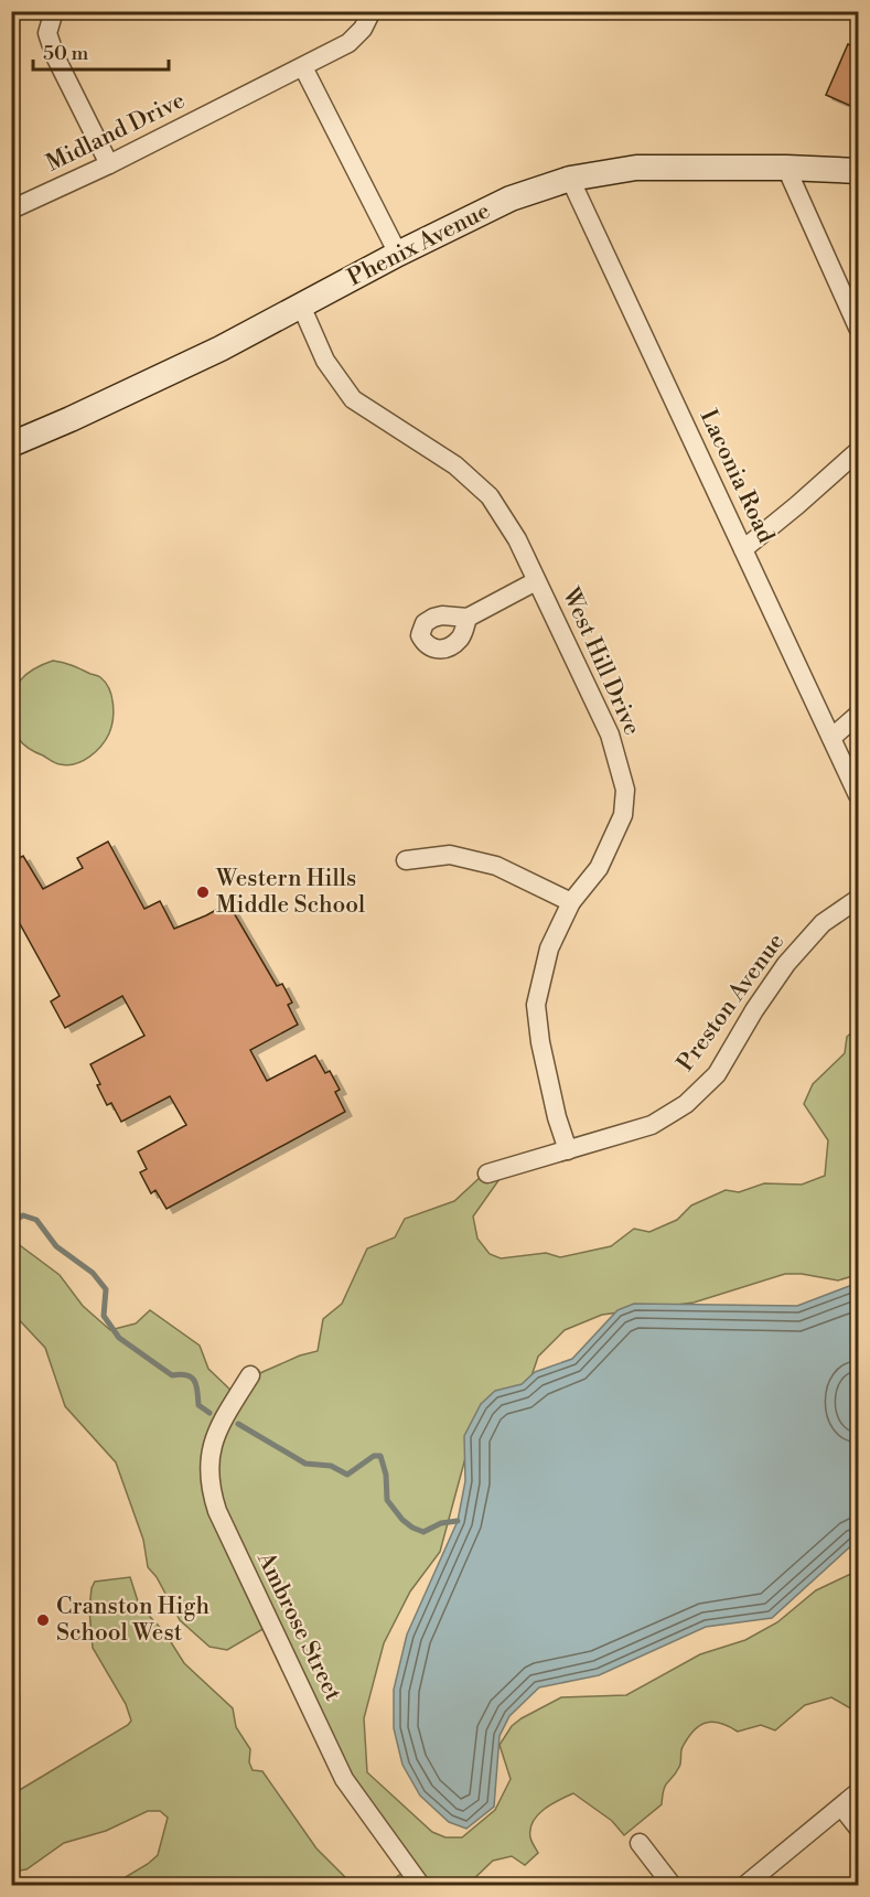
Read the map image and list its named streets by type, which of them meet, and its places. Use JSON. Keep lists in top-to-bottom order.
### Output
{
  "streets": {
    "main road": ["Phenix Avenue"],
    "street": [
      "Midland Drive",
      "Laconia Road",
      "West Hill Drive",
      "Preston Avenue",
      "Ambrose Street"
    ]
  },
  "crossings": [
    ["Phenix Avenue", "Laconia Road"],
    ["Phenix Avenue", "West Hill Drive"],
    ["West Hill Drive", "Preston Avenue"]
  ],
  "places": ["Western Hills Middle School", "Cranston High School West"],
  "scale_bar": "50 m"
}
